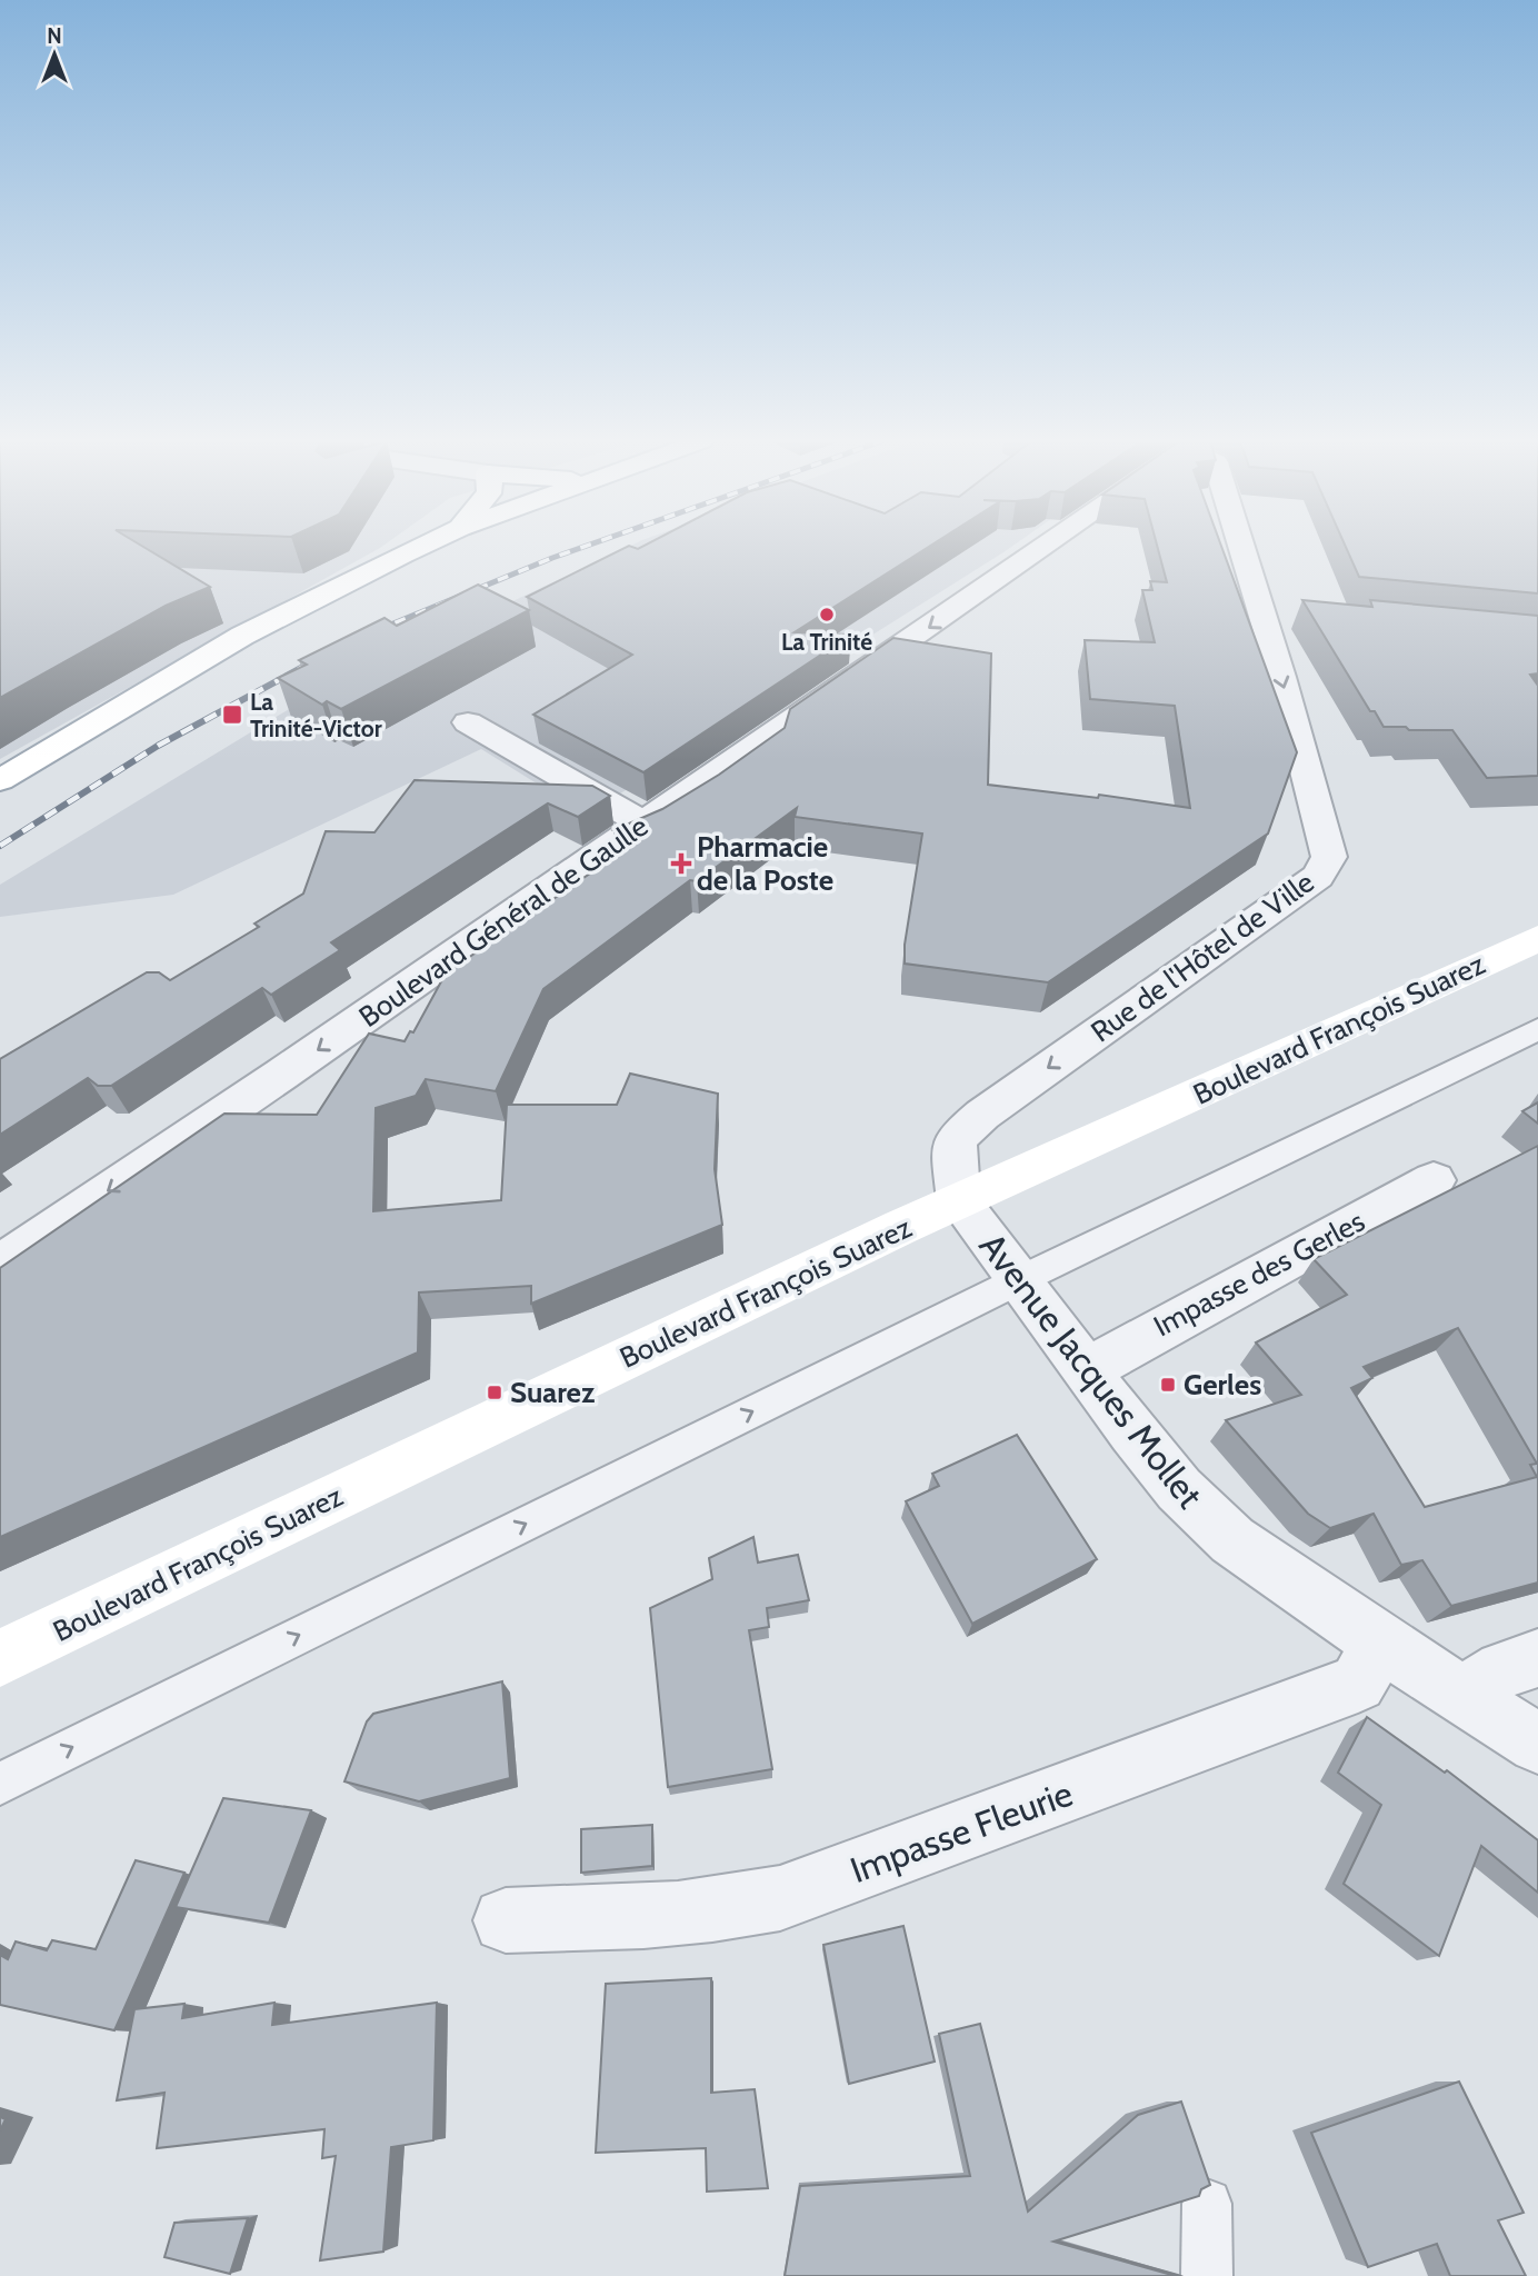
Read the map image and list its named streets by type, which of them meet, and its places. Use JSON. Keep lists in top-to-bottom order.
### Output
{
  "streets": {
    "main road": ["Boulevard François Suarez"],
    "street": [
      "Boulevard Général de Gaulle",
      "Rue de l'Hôtel de Ville",
      "Impasse des Gerles",
      "Avenue Jacques Mollet",
      "Impasse Fleurie"
    ]
  },
  "crossings": [
    ["Rue de l'Hôtel de Ville", "Boulevard François Suarez"],
    ["Rue de l'Hôtel de Ville", "Avenue Jacques Mollet"],
    ["Boulevard François Suarez", "Avenue Jacques Mollet"],
    ["Impasse des Gerles", "Avenue Jacques Mollet"],
    ["Avenue Jacques Mollet", "Impasse Fleurie"]
  ],
  "one_way": ["Boulevard Général de Gaulle", "Rue de l'Hôtel de Ville"],
  "places": {
    "other": ["La Trinité"],
    "transit": ["La Trinité-Victor", "Gerles", "Suarez"],
    "health": ["Pharmacie de la Poste"]
  },
  "north": "top"
}
